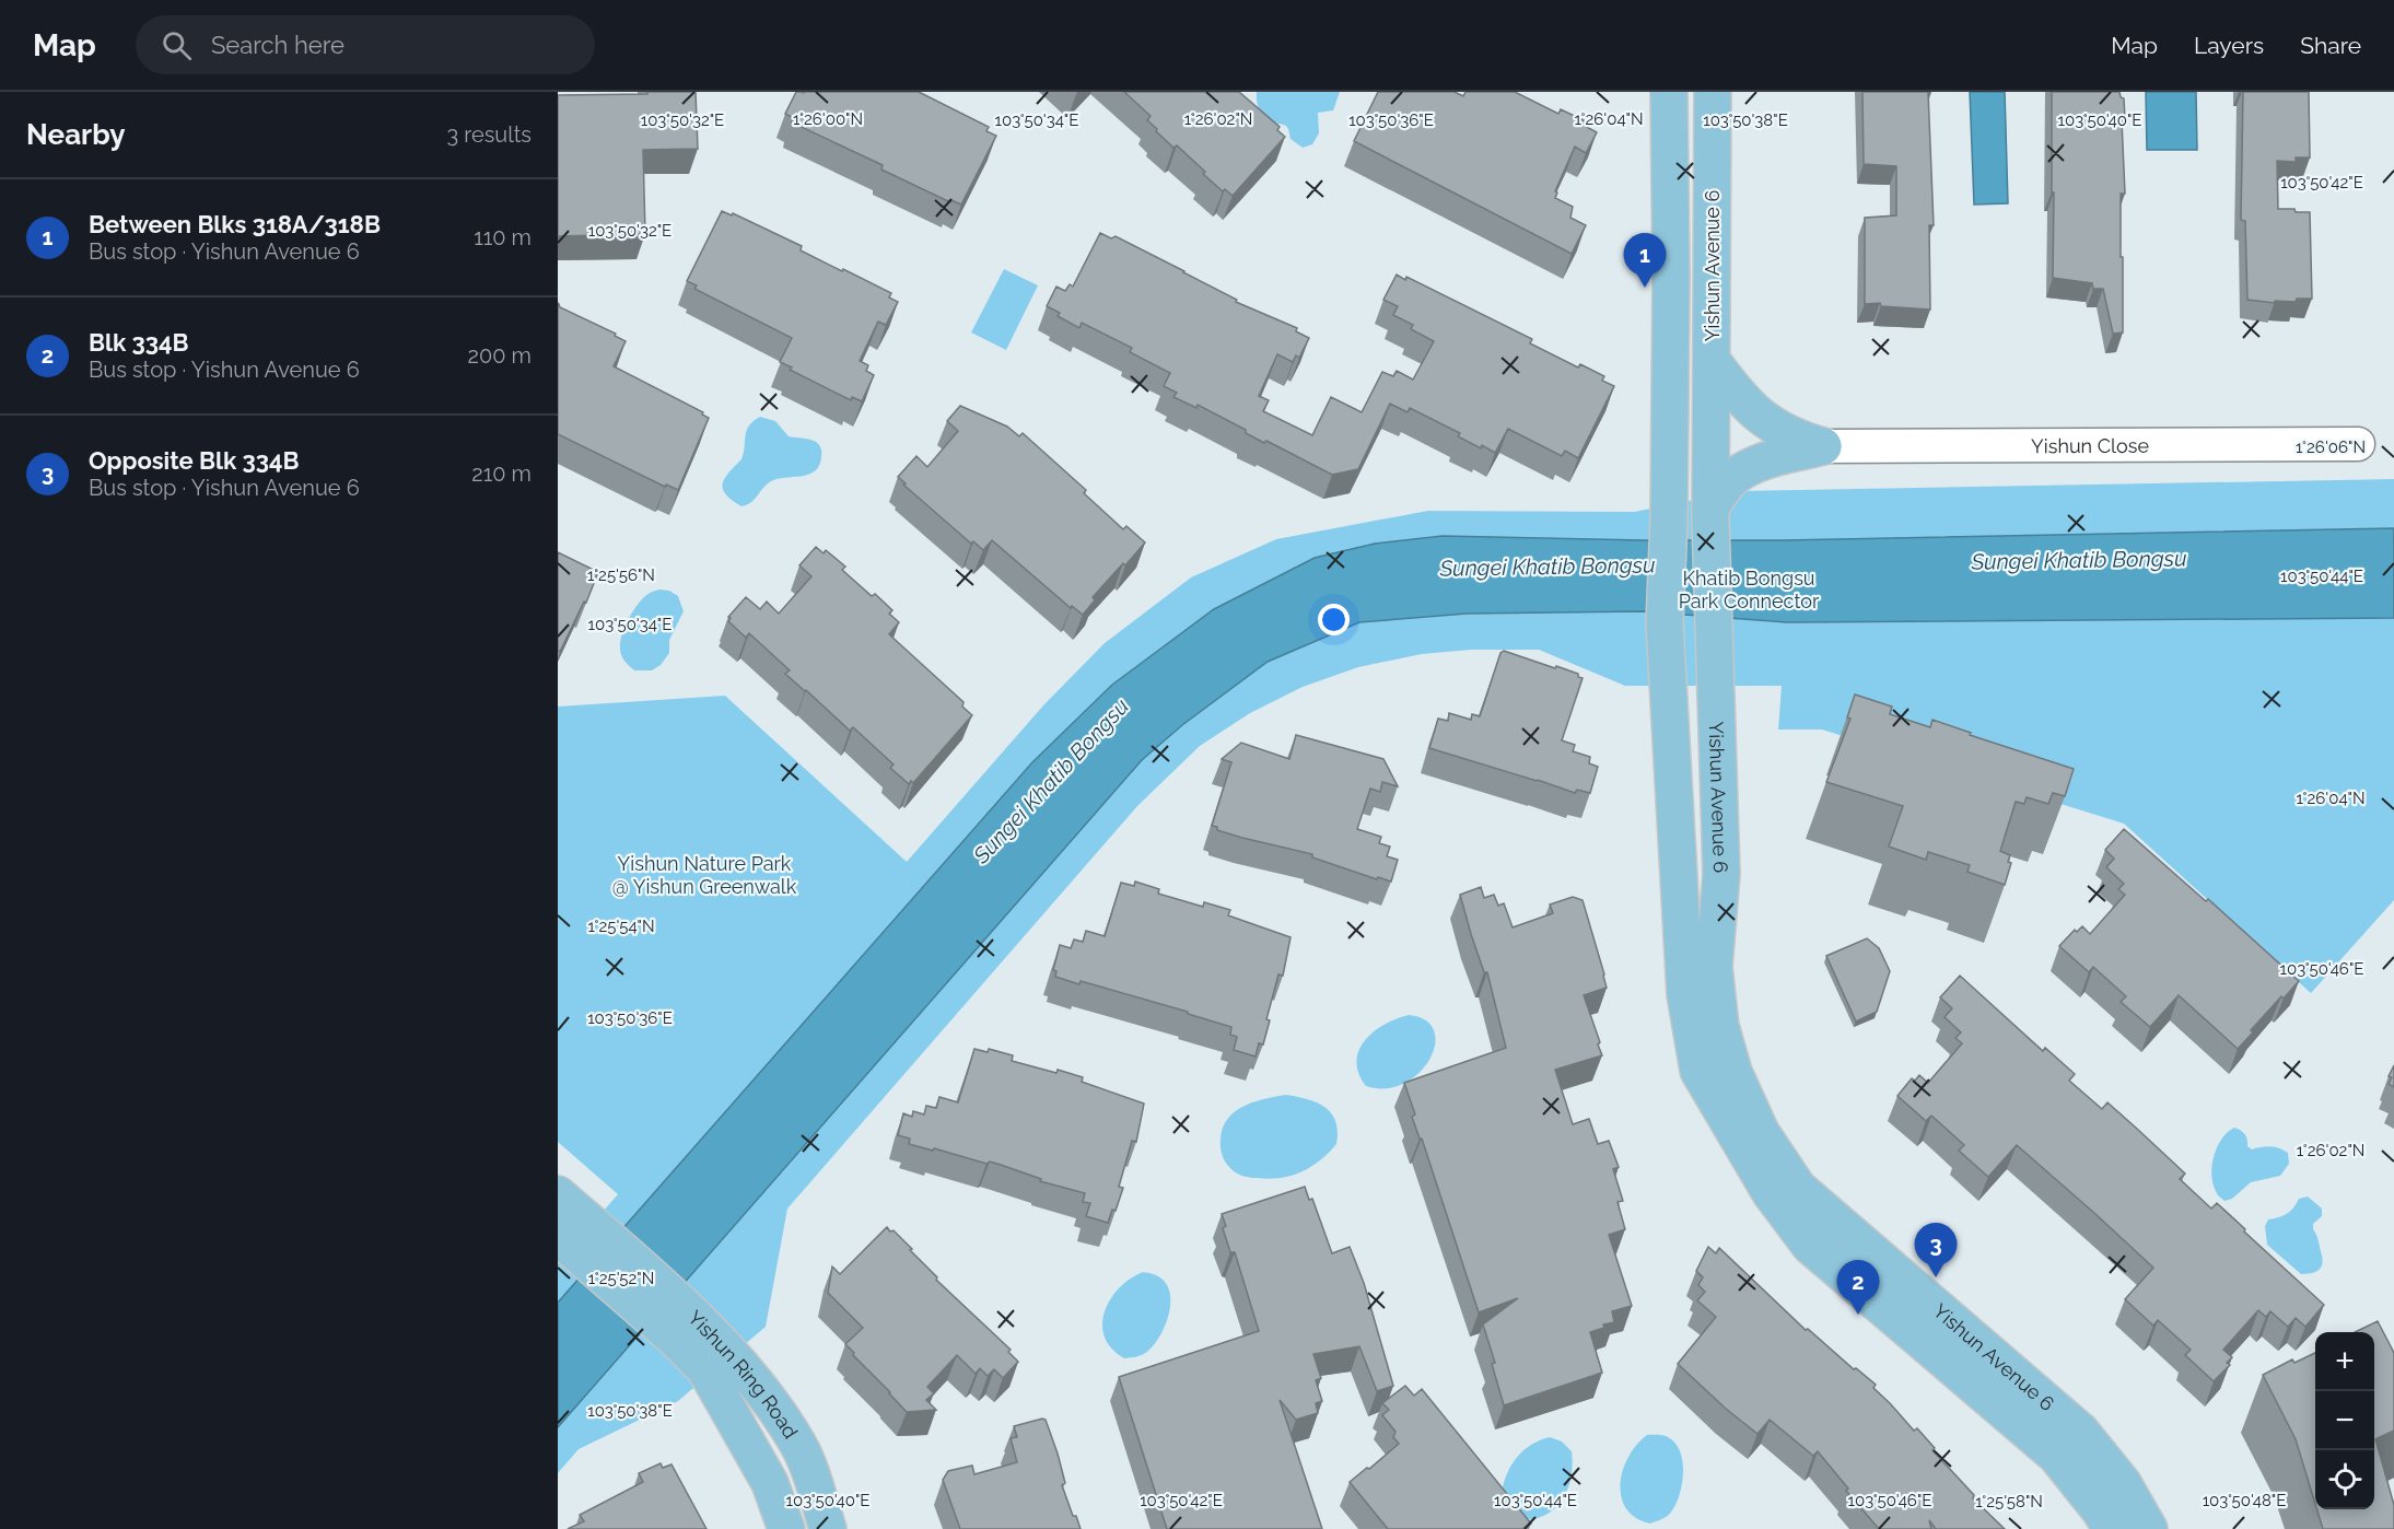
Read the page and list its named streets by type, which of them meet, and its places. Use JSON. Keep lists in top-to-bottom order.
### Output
{
  "streets": {
    "main road": ["Yishun Avenue 6", "Yishun Ring Road"],
    "street": ["Yishun Close"]
  },
  "water": ["Sungei Khatib Bongsu"],
  "parks": ["Khatib Bongsu Park Connector", "Yishun Nature Park @ Yishun Greenwalk"],
  "page": {
    "header": "Map",
    "search": "Search here",
    "nav": ["Map", "Layers", "Share"],
    "heading": ["Nearby", "3 results"],
    "list": [
      {
        "mark": "1",
        "name": "Between Blks 318A/318B",
        "note": "Bus stop · Yishun Avenue 6",
        "value": "110 m"
      },
      {
        "mark": "2",
        "name": "Blk 334B",
        "note": "Bus stop · Yishun Avenue 6",
        "value": "200 m"
      },
      {
        "mark": "3",
        "name": "Opposite Blk 334B",
        "note": "Bus stop · Yishun Avenue 6",
        "value": "210 m"
      }
    ],
    "pins": ["1", "3", "2"],
    "map_buttons": ["+", "−"]
  },
  "coordinates": [
    "1°26'04\"N",
    "1°26'00\"N",
    "1°26'02\"N",
    "103°50'32\"E",
    "103°50'34\"E",
    "103°50'38\"E",
    "103°50'40\"E",
    "103°50'36\"E",
    "103°50'42\"E",
    "1°26'06\"N",
    "1°25'56\"N",
    "103°50'44\"E",
    "1°25'54\"N",
    "103°50'46\"E",
    "1°25'52\"N",
    "103°50'48\"E",
    "1°25'58\"N"
  ]
}
